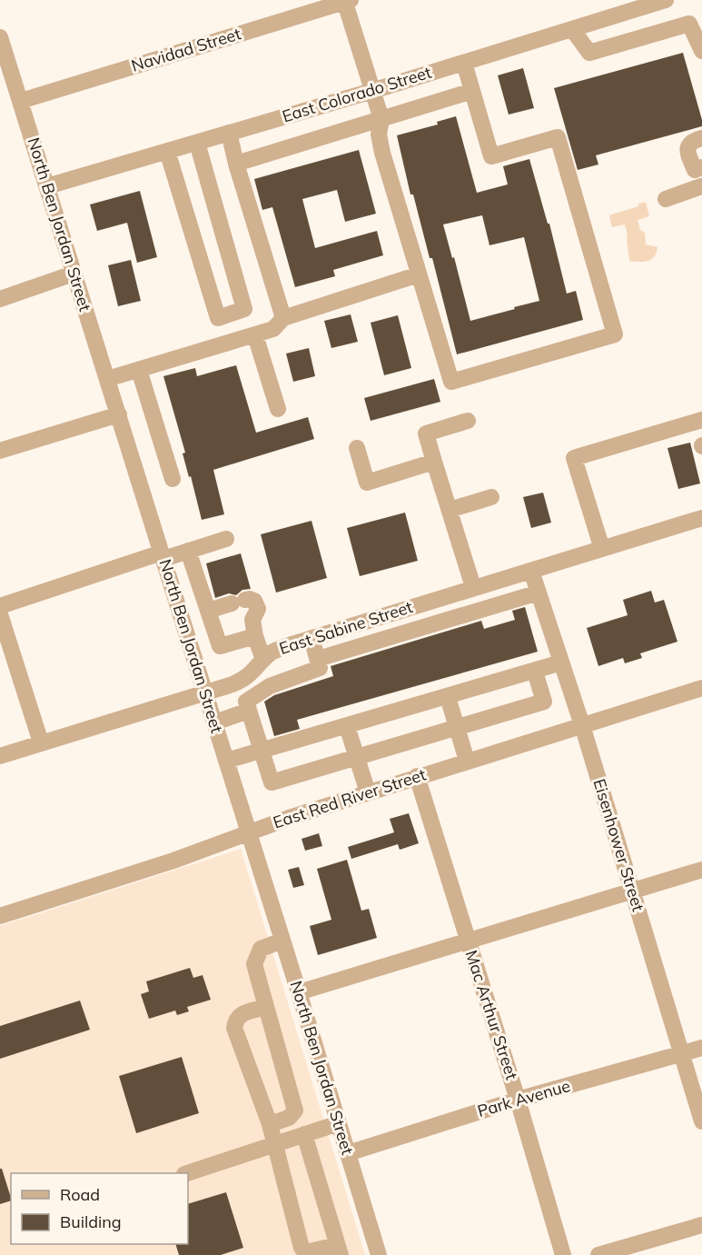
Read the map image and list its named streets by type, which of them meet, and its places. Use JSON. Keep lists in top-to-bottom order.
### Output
{
  "streets": {
    "street": [
      "Navidad Street",
      "East Colorado Street",
      "North Ben Jordan Street",
      "East Sabine Street",
      "East Red River Street",
      "Eisenhower Street",
      "Mac Arthur Street",
      "Park Avenue"
    ]
  },
  "crossings": [
    ["Navidad Street", "North Ben Jordan Street"],
    ["East Colorado Street", "North Ben Jordan Street"],
    ["North Ben Jordan Street", "East Sabine Street"],
    ["North Ben Jordan Street", "East Red River Street"],
    ["North Ben Jordan Street", "Park Avenue"],
    ["East Sabine Street", "Eisenhower Street"],
    ["East Red River Street", "Eisenhower Street"],
    ["East Red River Street", "Mac Arthur Street"],
    ["Eisenhower Street", "Park Avenue"],
    ["Mac Arthur Street", "Park Avenue"]
  ],
  "legend": ["Road", "Building"]
}
